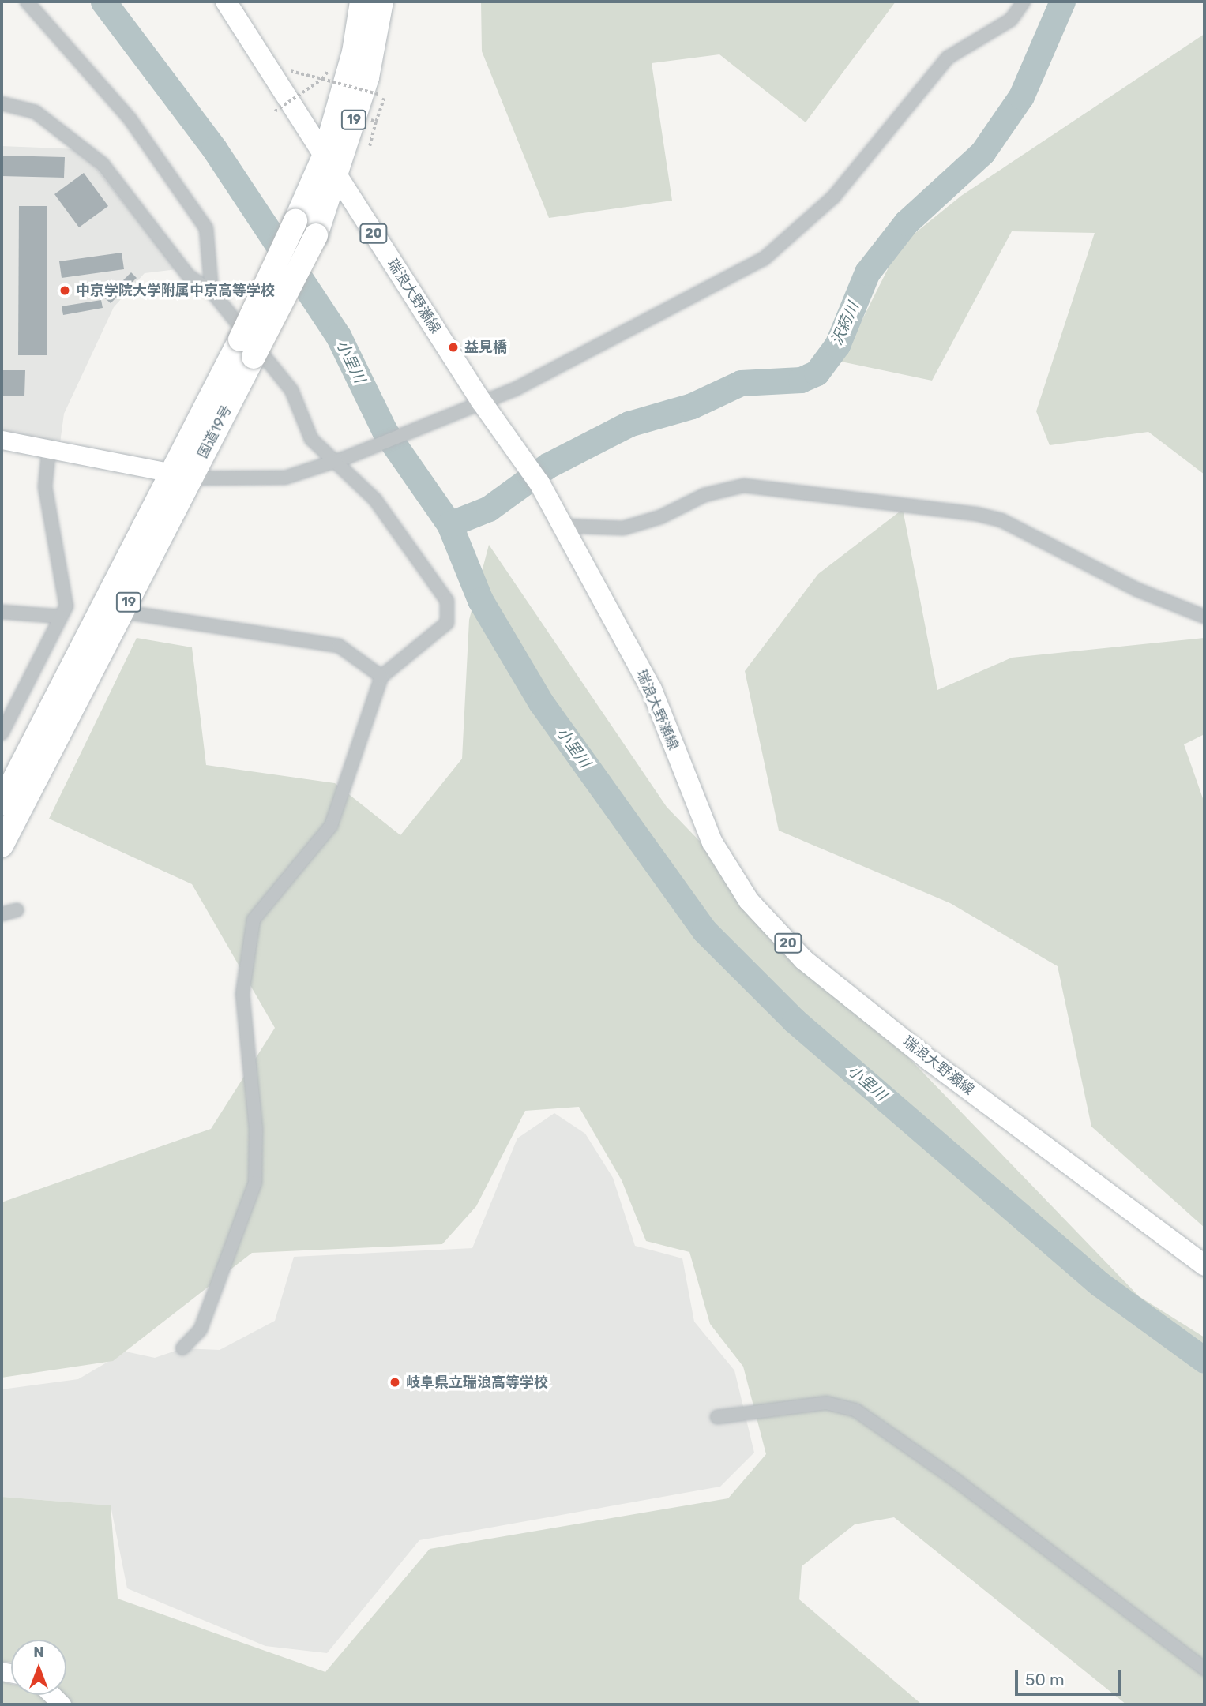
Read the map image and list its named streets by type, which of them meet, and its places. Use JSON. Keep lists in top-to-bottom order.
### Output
{
  "streets": {
    "highway": ["19", "国道19号"],
    "main road": ["20", "瑞浪大野瀬線"]
  },
  "crossings": [
    ["瑞浪大野瀬線", "国道19号"]
  ],
  "water": ["沢葯川", "小里川"],
  "places": ["中京学院大学附属中京高等学校", "益見橋", "岐阜県立瑞浪高等学校"],
  "scale_bar": "50 m",
  "north": "top"
}
